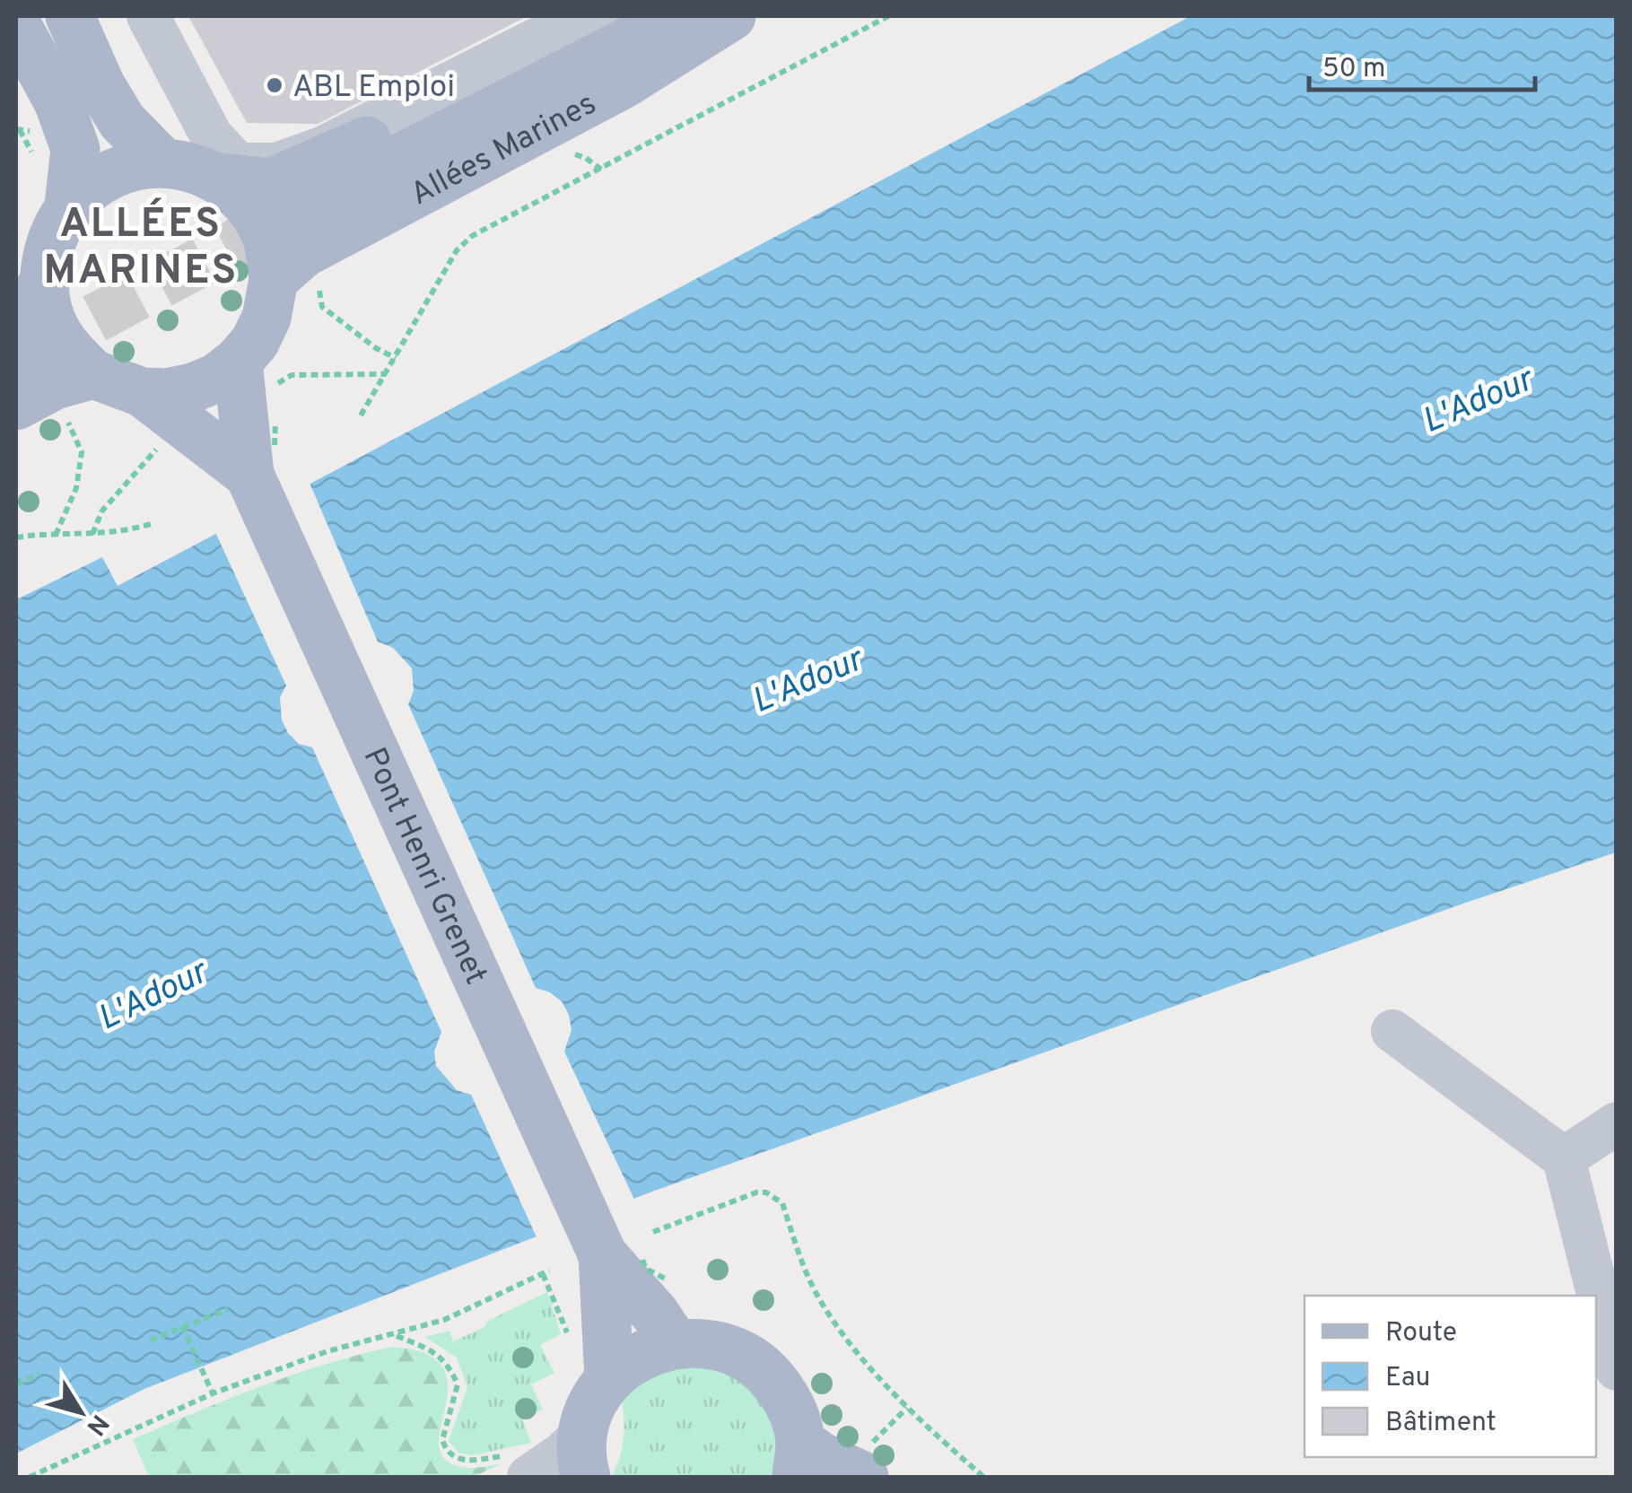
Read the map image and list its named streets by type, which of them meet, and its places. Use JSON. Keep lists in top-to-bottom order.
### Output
{
  "streets": {
    "main road": ["Allées Marines", "Pont Henri Grenet"]
  },
  "districts": ["ALLÉES MARINES"],
  "water": ["L'Adour"],
  "places": ["ABL Emploi"],
  "legend": ["Route", "Eau", "Bâtiment"],
  "scale_bar": "50 m",
  "north": "bottom right"
}
